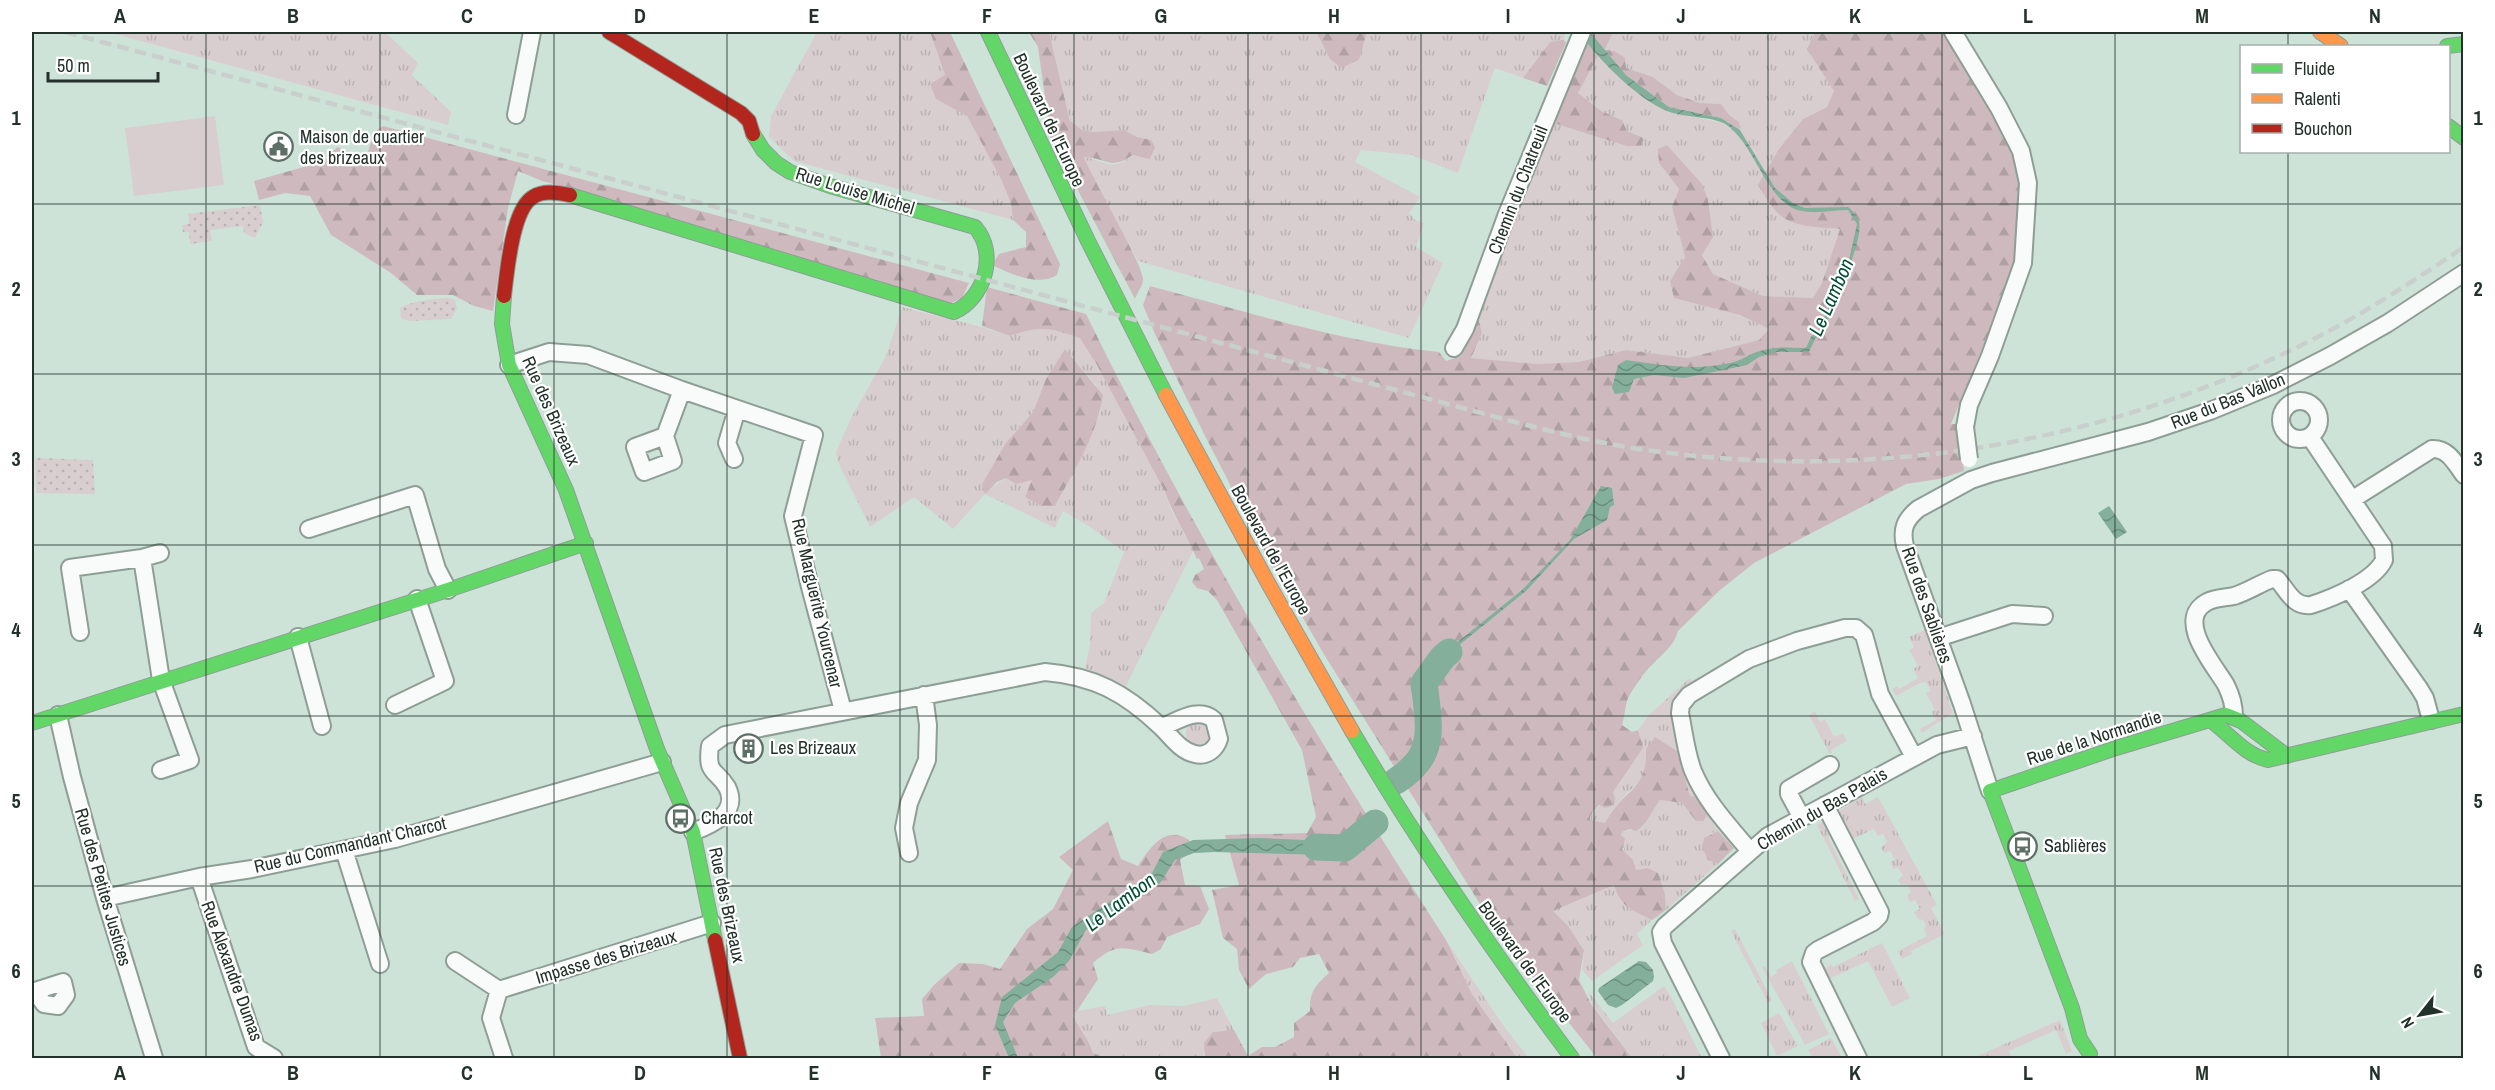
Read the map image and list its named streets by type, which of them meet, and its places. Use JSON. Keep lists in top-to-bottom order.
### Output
{
  "streets": {
    "main road": [
      "Boulevard de l'Europe",
      "Rue Louise Michel",
      "Rue des Brizeaux",
      "Rue des Sablières",
      "Rue de la Normandie"
    ],
    "street": [
      "Chemin du Chatreuil",
      "Rue du Bas Vallon",
      "Rue Marguerite Yourcenar",
      "Chemin du Bas Palais",
      "Rue du Commandant Charcot",
      "Rue des Petites Justices",
      "Impasse des Brizeaux",
      "Rue Alexandre Dumas"
    ]
  },
  "crossings": [
    ["Rue Louise Michel", "Rue des Brizeaux"],
    ["Rue du Bas Vallon", "Rue des Sablières"],
    ["Rue des Brizeaux", "Rue Marguerite Yourcenar"],
    ["Rue des Brizeaux", "Rue du Commandant Charcot"],
    ["Rue des Brizeaux", "Impasse des Brizeaux"],
    ["Rue des Sablières", "Rue de la Normandie"],
    ["Rue des Sablières", "Chemin du Bas Palais"],
    ["Rue du Commandant Charcot", "Rue des Petites Justices"],
    ["Rue du Commandant Charcot", "Rue Alexandre Dumas"]
  ],
  "water": ["Le Lambon"],
  "places": {
    "public building": ["Maison de quartier des brizeaux"],
    "building": ["Les Brizeaux"],
    "bus stop": ["Charcot", "Sablières"]
  },
  "legend": ["Fluide", "Ralenti", "Bouchon"],
  "scale_bar": "50 m",
  "north": "bottom left",
  "grid": {
    "columns": [
      "A",
      "B",
      "C",
      "D",
      "E",
      "F",
      "G",
      "H",
      "I",
      "J",
      "K",
      "L",
      "M",
      "N"
    ],
    "rows": [
      "1",
      "2",
      "3",
      "4",
      "5",
      "6"
    ]
  }
}
